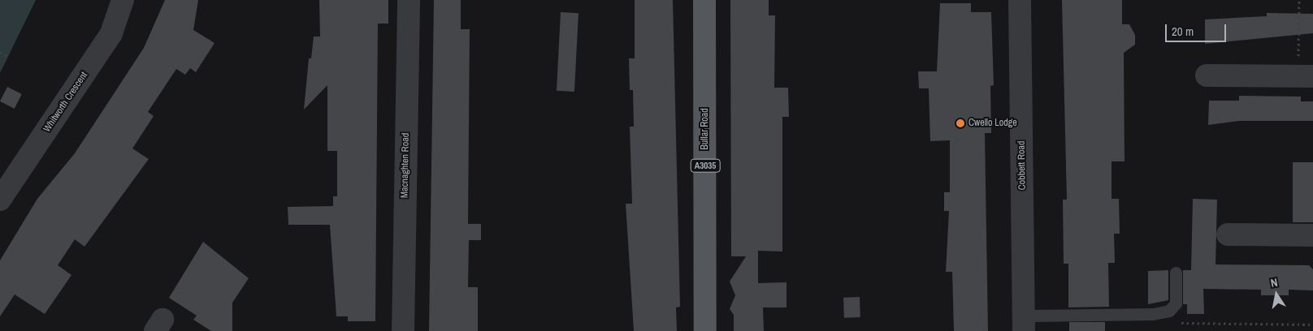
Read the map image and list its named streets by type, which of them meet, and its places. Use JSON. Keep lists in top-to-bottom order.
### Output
{
  "streets": {
    "main road": ["Bullar Road", "A3035"],
    "street": ["Whitworth Crescent", "Macnaghten Road", "Cobbett Road"]
  },
  "places": ["Cwello Lodge"],
  "scale_bar": "20 m",
  "north": "top"
}
